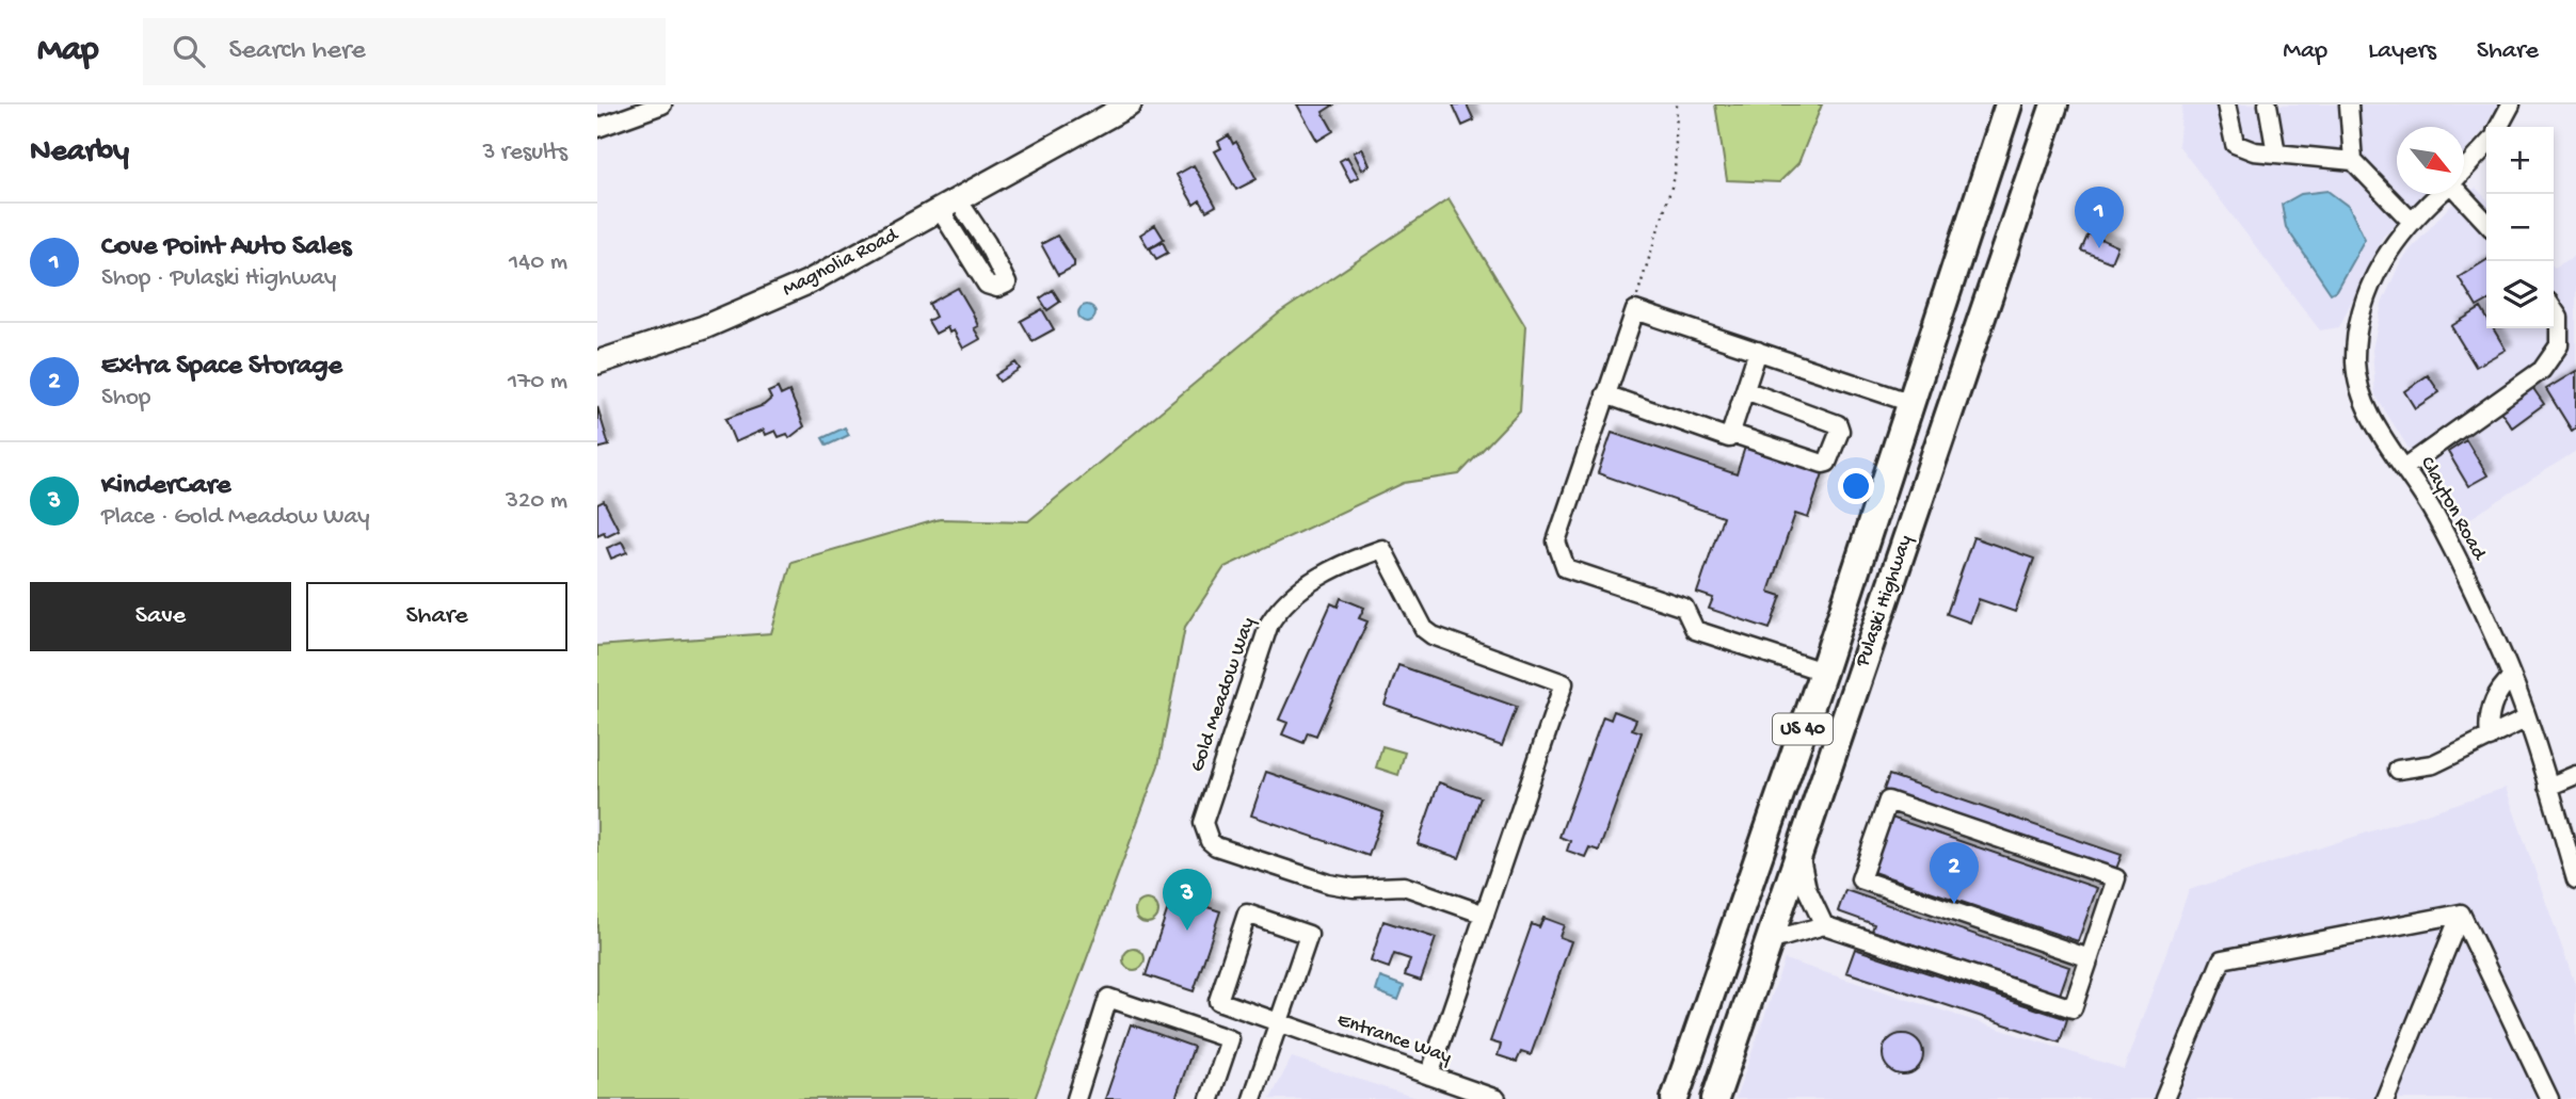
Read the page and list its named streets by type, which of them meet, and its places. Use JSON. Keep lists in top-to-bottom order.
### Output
{
  "streets": {
    "highway": ["Pulaski Highway", "US 40"],
    "main road": ["Magnolia Road"],
    "street": ["Clayton Road", "Gold Meadow Way", "Entrance Way"]
  },
  "crossings": [
    ["Gold Meadow Way", "Entrance Way"]
  ],
  "north": "bottom right",
  "page": {
    "header": "Map",
    "search": "Search here",
    "nav": ["Map", "Layers", "Share"],
    "heading": ["Nearby", "3 results"],
    "map_buttons": ["+", "−"],
    "pins": ["1", "2", "3"],
    "list": [
      {
        "mark": "1",
        "name": "Cove Point Auto Sales",
        "note": "Shop · Pulaski Highway",
        "value": "140 m"
      },
      {
        "mark": "2",
        "name": "Extra Space Storage",
        "note": "Shop",
        "value": "170 m"
      },
      {
        "mark": "3",
        "name": "KinderCare",
        "note": "Place · Gold Meadow Way",
        "value": "320 m"
      }
    ],
    "buttons": ["Save", "Share"]
  }
}
